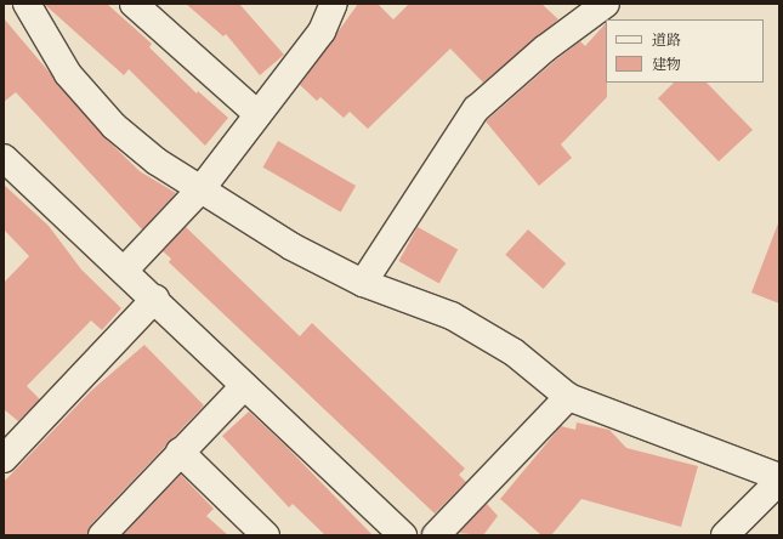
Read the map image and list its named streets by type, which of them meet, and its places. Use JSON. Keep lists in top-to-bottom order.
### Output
{
  "legend": ["道路", "建物"]
}
